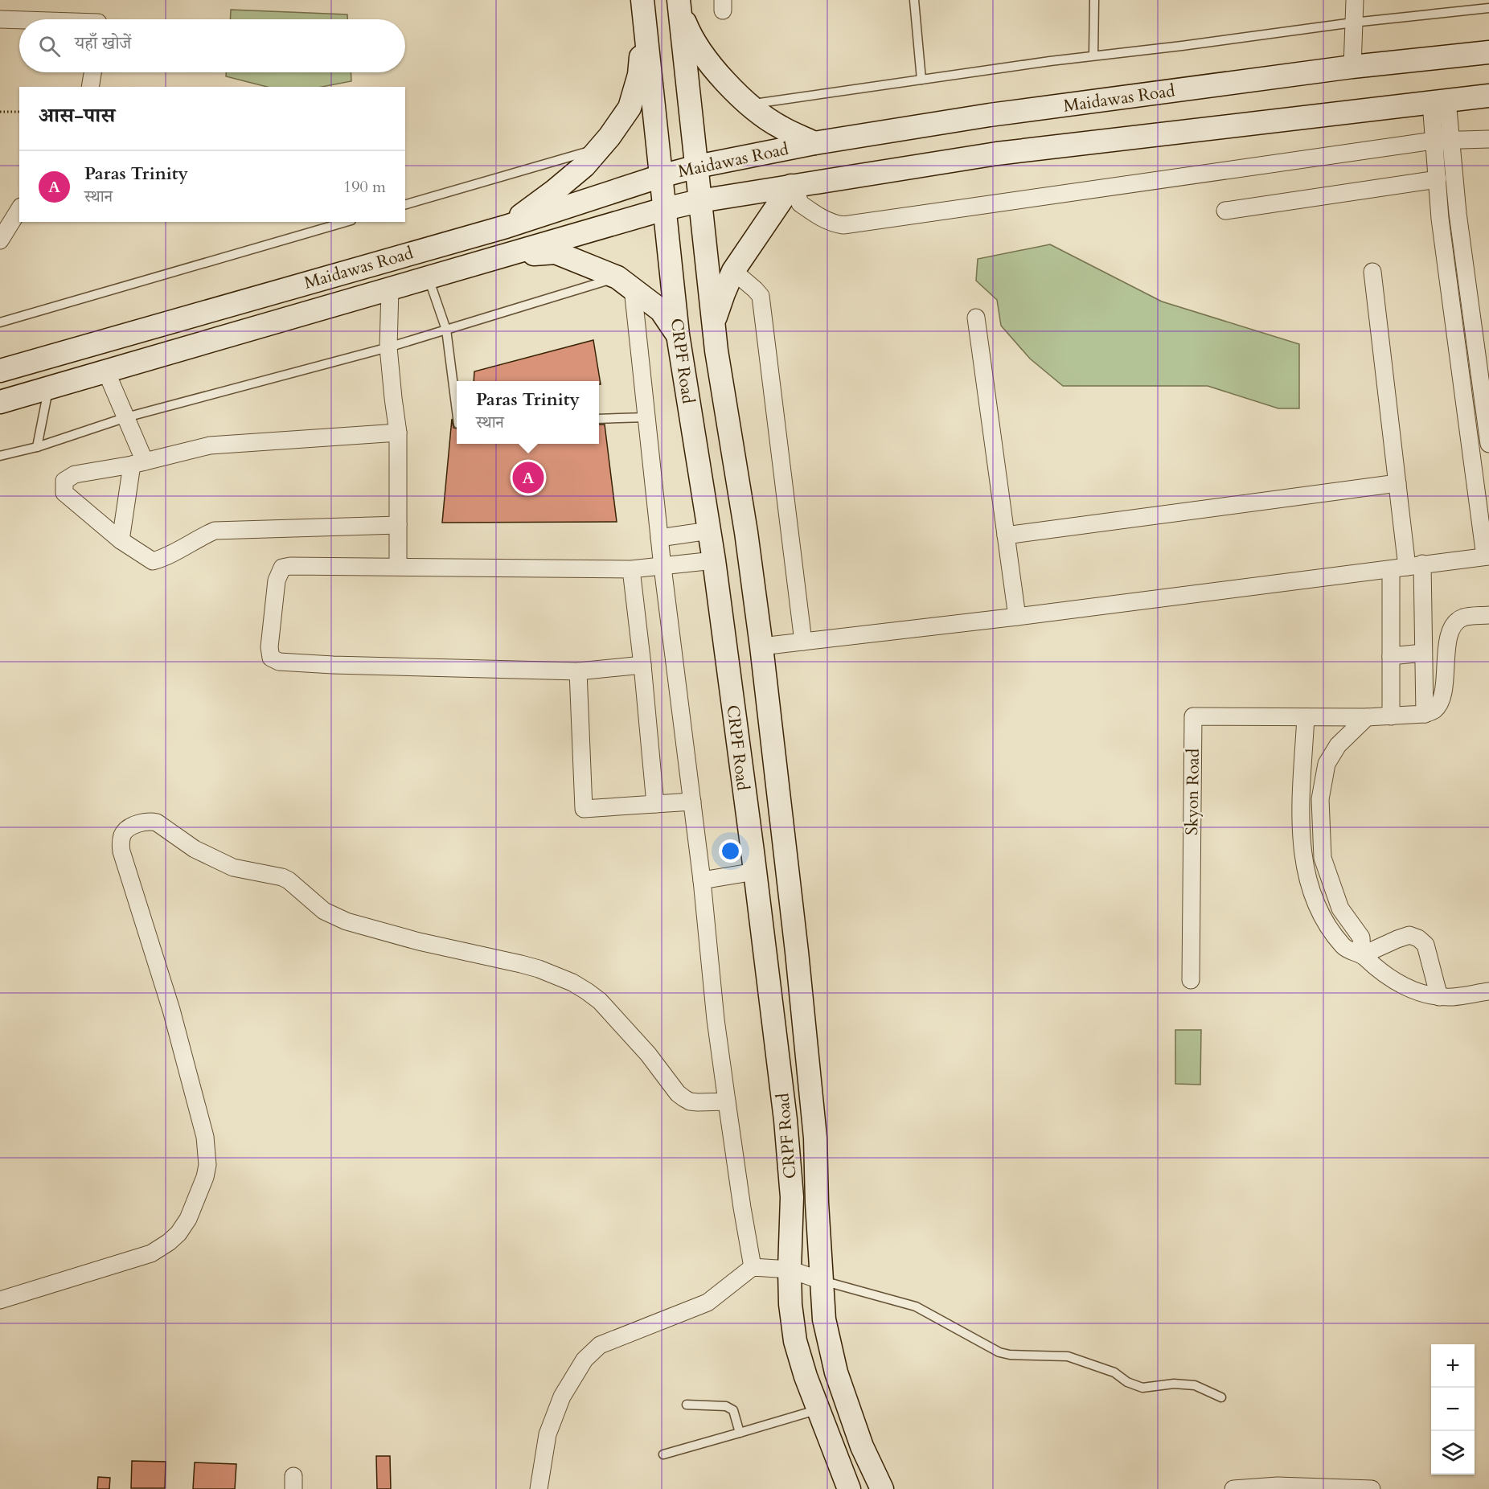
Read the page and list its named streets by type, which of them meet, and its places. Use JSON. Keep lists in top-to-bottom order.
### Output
{
  "streets": {
    "street": ["Maidawas Road", "CRPF Road", "Skyon Road"]
  },
  "crossings": [
    ["Maidawas Road", "CRPF Road"]
  ],
  "page": {
    "search": "यहाँ खोजें",
    "heading": "आस-पास",
    "list": [
      {
        "mark": "A",
        "name": "Paras Trinity",
        "note": "स्थान",
        "value": "190 m"
      }
    ],
    "popup": ["Paras Trinity", "स्थान"],
    "pins": "A",
    "map_buttons": ["+", "−"]
  }
}
